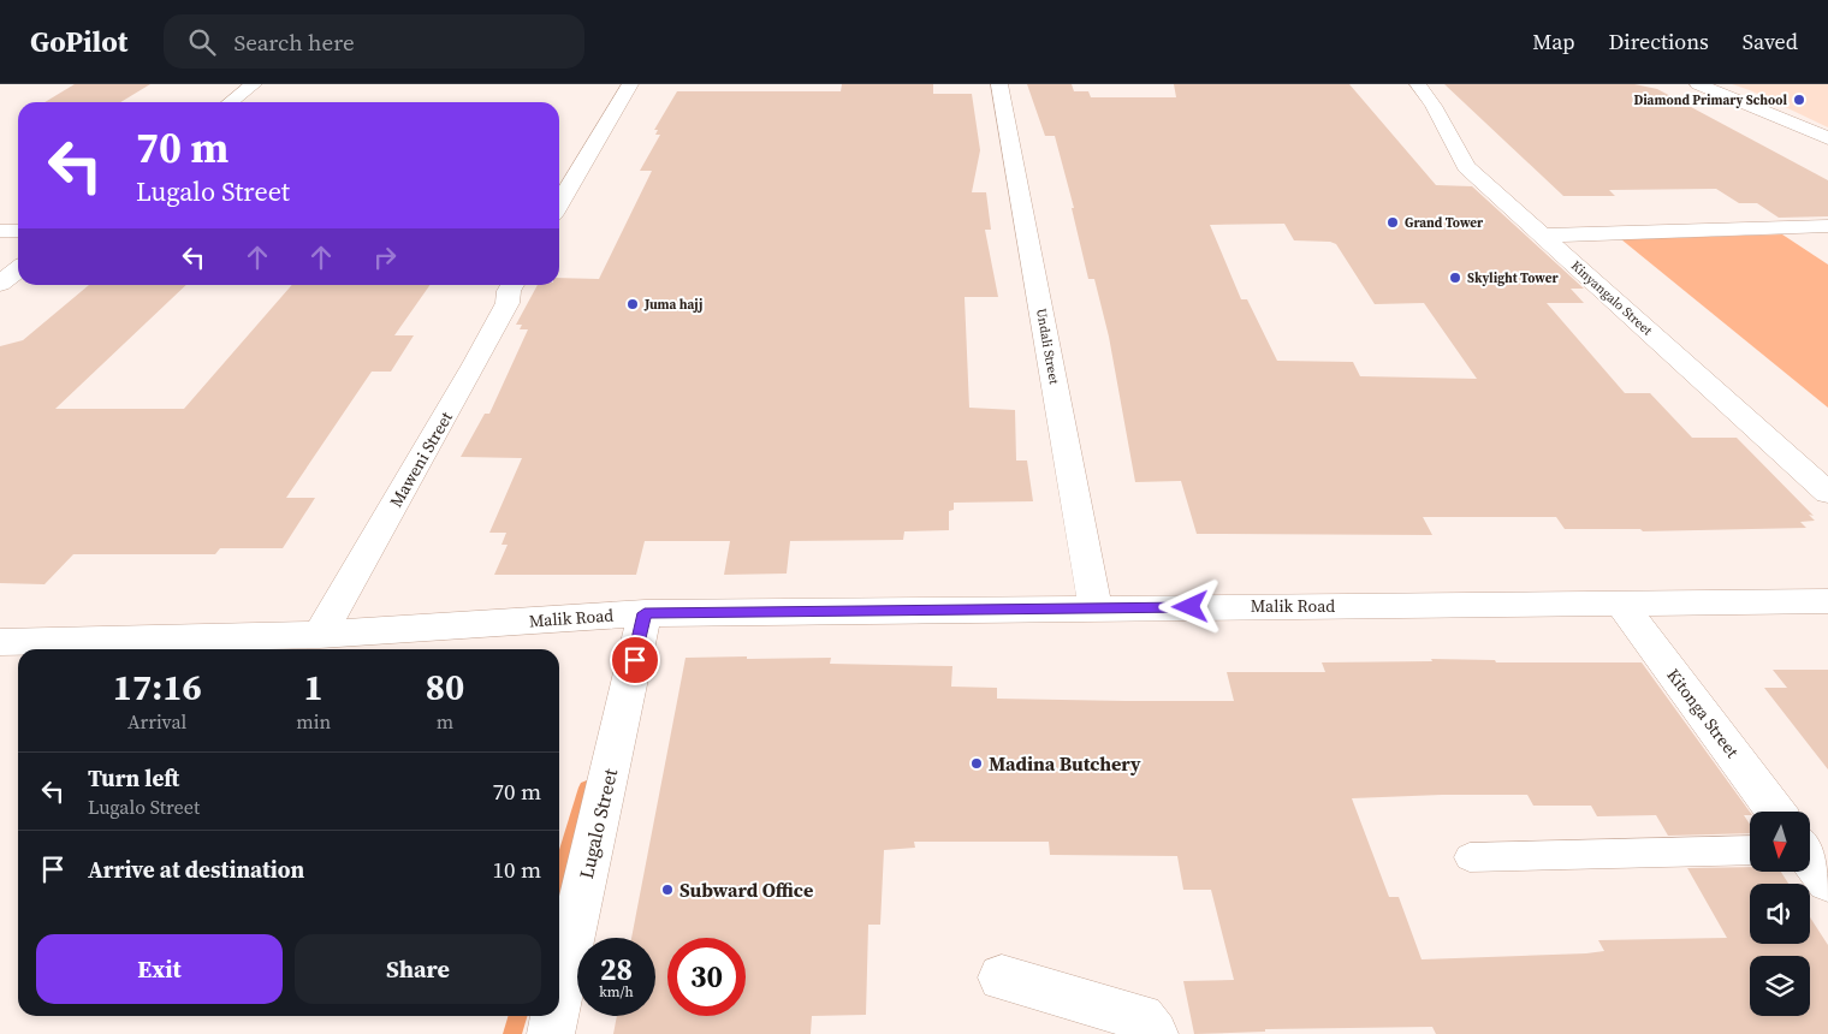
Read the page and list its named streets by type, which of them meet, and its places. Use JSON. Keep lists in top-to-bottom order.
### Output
{
  "streets": {
    "street": [
      "Kinyangalo Street",
      "Undali Street",
      "Maweni Street",
      "Malik Road",
      "Kitonga Street",
      "Lugalo Street"
    ]
  },
  "crossings": [
    ["Undali Street", "Malik Road"],
    ["Maweni Street", "Malik Road"],
    ["Malik Road", "Kitonga Street"],
    ["Malik Road", "Lugalo Street"]
  ],
  "places": [
    "Diamond Primary School",
    "Grand Tower",
    "Skylight Tower",
    "Juma hajj",
    "Madina Butchery",
    "Subward Office"
  ],
  "north": "bottom",
  "page": {
    "header": "GoPilot",
    "search": "Search here",
    "nav": ["Map", "Directions", "Saved"],
    "turn": ["70 m", "Lugalo Street"],
    "eta": [
      "17:16",
      "Arrival",
      "1",
      "min",
      "80",
      "m"
    ],
    "list": [
      {
        "name": "Turn left",
        "note": "Lugalo Street",
        "value": "70 m"
      },
      {
        "name": "Arrive at destination",
        "value": "10 m"
      }
    ],
    "buttons": ["Exit", "Share"],
    "speed": "28 km/h",
    "limit": "30"
  }
}
